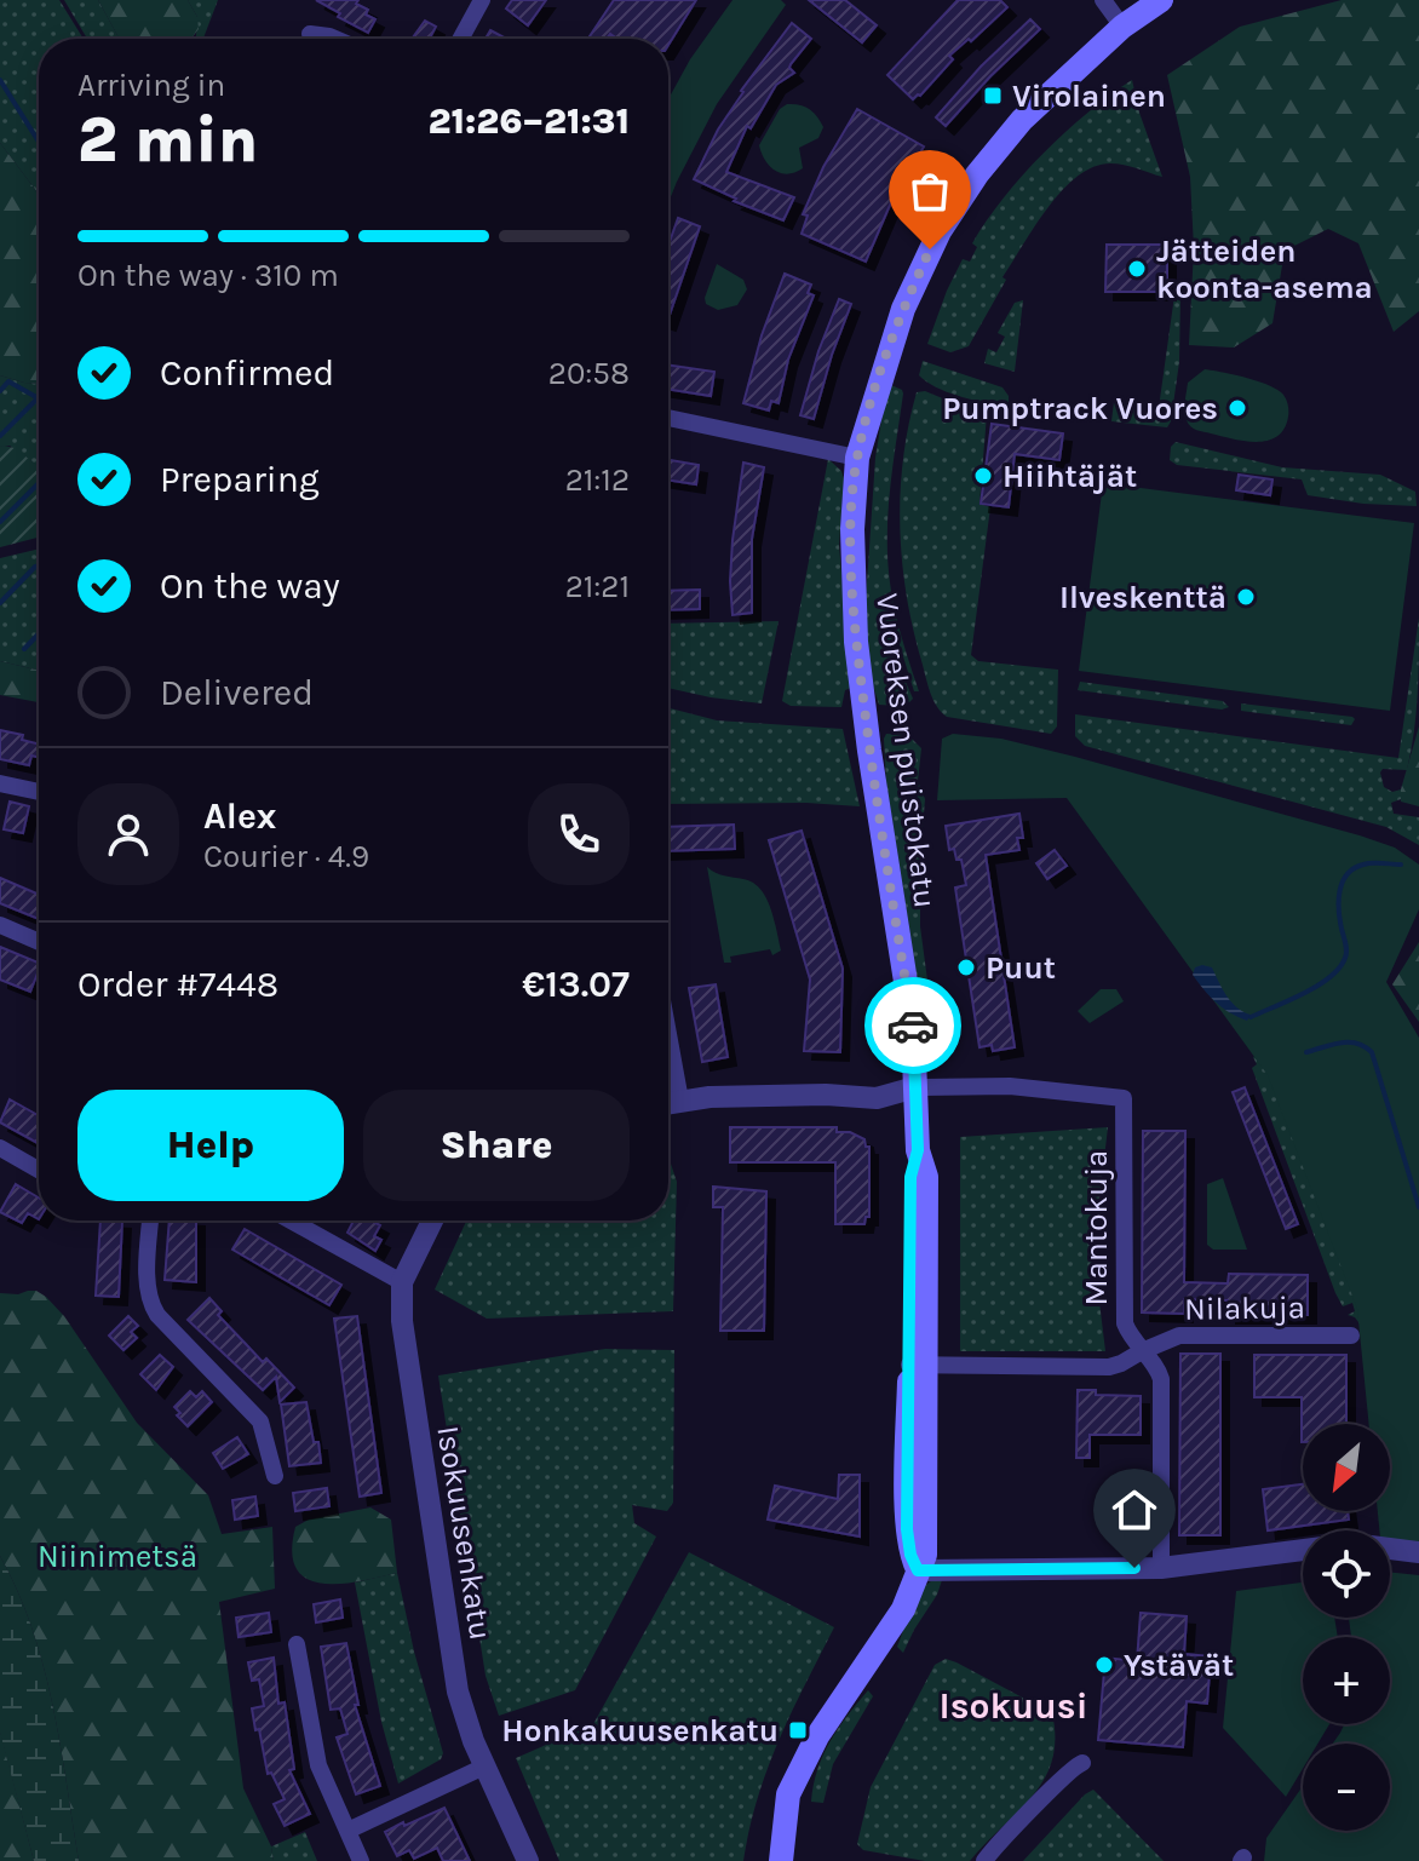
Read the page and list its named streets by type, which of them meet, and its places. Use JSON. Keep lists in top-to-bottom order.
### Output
{
  "streets": {
    "main road": ["Vuoreksen puistokatu"],
    "street": ["Mantokuja", "Nilakuja", "Isokuusenkatu"]
  },
  "crossings": [
    ["Vuoreksen puistokatu", "Mantokuja"],
    ["Vuoreksen puistokatu", "Nilakuja"],
    ["Mantokuja", "Nilakuja"]
  ],
  "districts": ["Isokuusi"],
  "parks": ["Niinimetsä"],
  "places": {
    "transit": ["Virolainen", "Honkakuusenkatu"],
    "other": [
      "Jätteiden koonta-asema",
      "Pumptrack Vuores",
      "Hiihtäjät",
      "Ilveskenttä",
      "Puut",
      "Ystävät"
    ]
  },
  "north": "bottom left",
  "page": {
    "heading": ["2 min", "Arriving in", "21:26–21:31"],
    "panel": [
      "Alex",
      "Courier · 4.9",
      "Order #7448",
      "€13.07"
    ],
    "bar": "On the way · 310 m",
    "list": [
      ["Confirmed", "20:58"],
      ["Preparing", "21:12"],
      ["On the way", "21:21"],
      "Delivered"
    ],
    "buttons": ["Help", "Share"],
    "map_buttons": ["+", "−"]
  }
}
